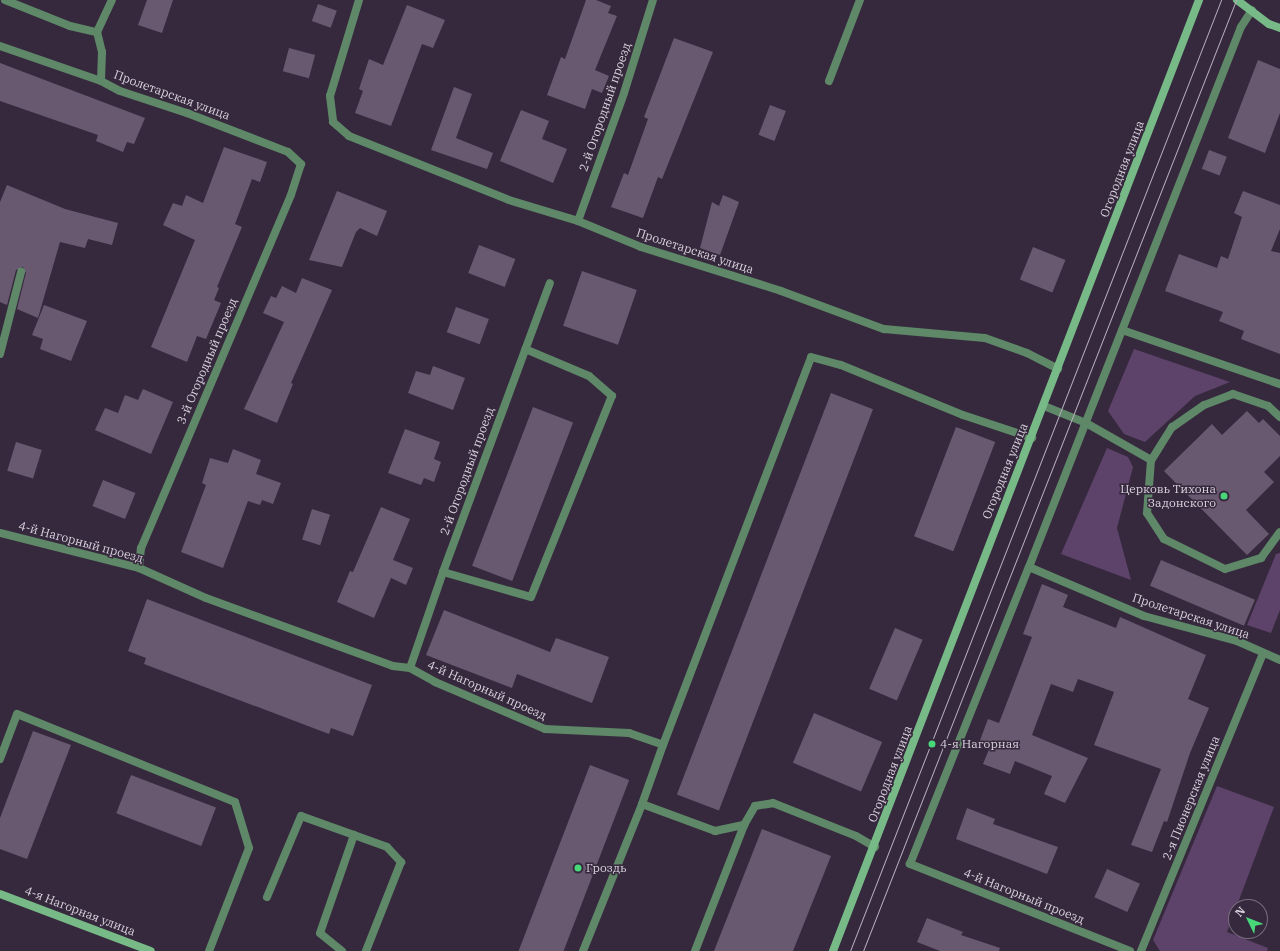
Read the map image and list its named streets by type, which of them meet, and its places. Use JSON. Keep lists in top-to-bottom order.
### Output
{
  "streets": {
    "street": [
      "Пролетарская улица",
      "2-й Огородный проезд",
      "Огородная улица",
      "3-й Огородный проезд",
      "4-й Нагорный проезд",
      "2-я Пионерская улица",
      "4-я Нагорная улица"
    ]
  },
  "crossings": [
    ["Пролетарская улица", "2-й Огородный проезд"],
    ["Пролетарская улица", "Огородная улица"],
    ["Пролетарская улица", "3-й Огородный проезд"],
    ["Пролетарская улица", "4-й Нагорный проезд"],
    ["Пролетарская улица", "2-я Пионерская улица"],
    ["2-й Огородный проезд", "4-й Нагорный проезд"],
    ["3-й Огородный проезд", "4-й Нагорный проезд"]
  ],
  "places": ["Церковь Тихона Задонского", "4-я Нагорная", "Гроздь"],
  "north": "top left"
}
